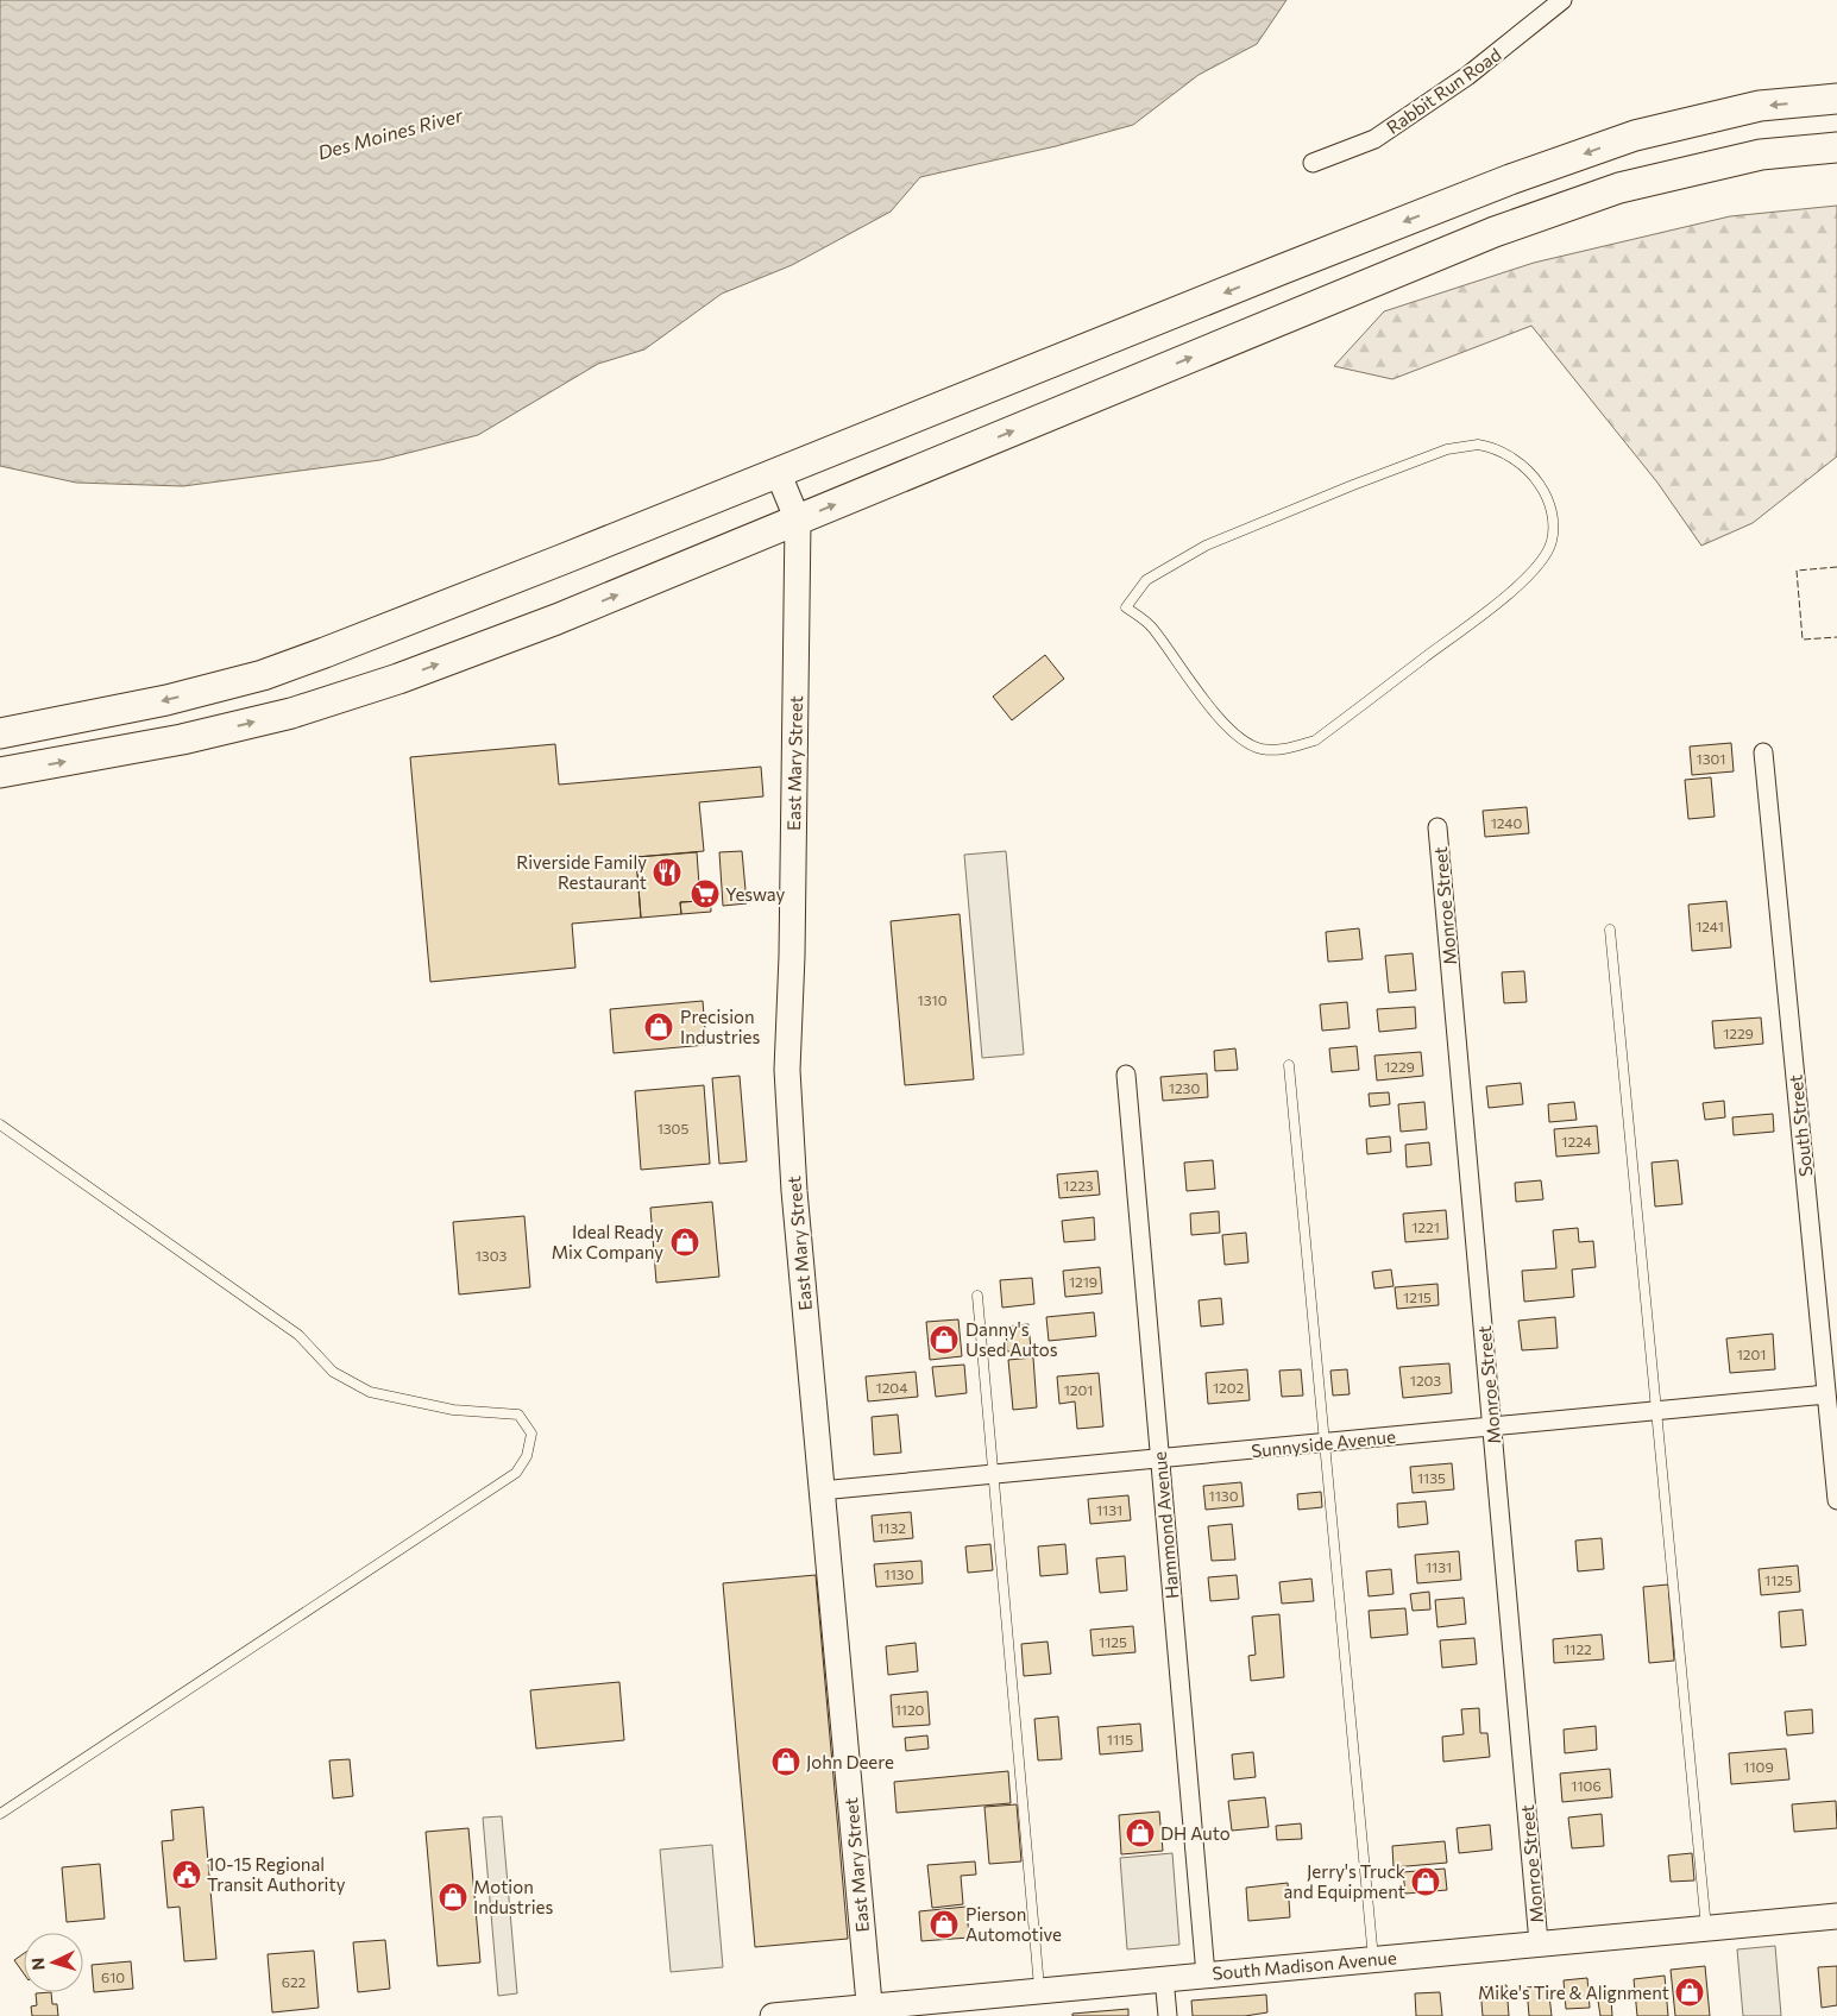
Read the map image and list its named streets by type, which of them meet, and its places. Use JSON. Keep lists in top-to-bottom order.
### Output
{
  "streets": {
    "main road": ["East Mary Street", "South Madison Avenue"],
    "street": [
      "Rabbit Run Road",
      "Monroe Street",
      "South Street",
      "Sunnyside Avenue",
      "Hammond Avenue"
    ]
  },
  "crossings": [
    ["East Mary Street", "Sunnyside Avenue"],
    ["East Mary Street", "South Madison Avenue"],
    ["Monroe Street", "Sunnyside Avenue"],
    ["Monroe Street", "South Madison Avenue"],
    ["South Street", "Sunnyside Avenue"],
    ["Sunnyside Avenue", "Hammond Avenue"],
    ["Hammond Avenue", "South Madison Avenue"]
  ],
  "water": ["Des Moines River"],
  "places": {
    "restaurant": ["Riverside Family Restaurant"],
    "supermarket": ["Yesway"],
    "shop": [
      "Precision Industries",
      "Ideal Ready Mix Company",
      "Danny's Used Autos",
      "John Deere",
      "DH Auto",
      "Jerry's Truck and Equipment",
      "Motion Industries",
      "Pierson Automotive",
      "Mike's Tire & Alignment"
    ],
    "public building": ["10-15 Regional Transit Authority"]
  },
  "house_numbers": [
    "1301",
    "1240",
    "1241",
    "1310",
    "1229",
    "1229",
    "1230",
    "1305",
    "1224",
    "1223",
    "1221",
    "1303",
    "1219",
    "1215",
    "1201",
    "1203",
    "1204",
    "1202",
    "1201",
    "1135",
    "1130",
    "1131",
    "1132",
    "1131",
    "1130",
    "1125",
    "1125",
    "1122",
    "1120",
    "1115",
    "1109",
    "1106",
    "610",
    "622"
  ],
  "north": "left"
}
